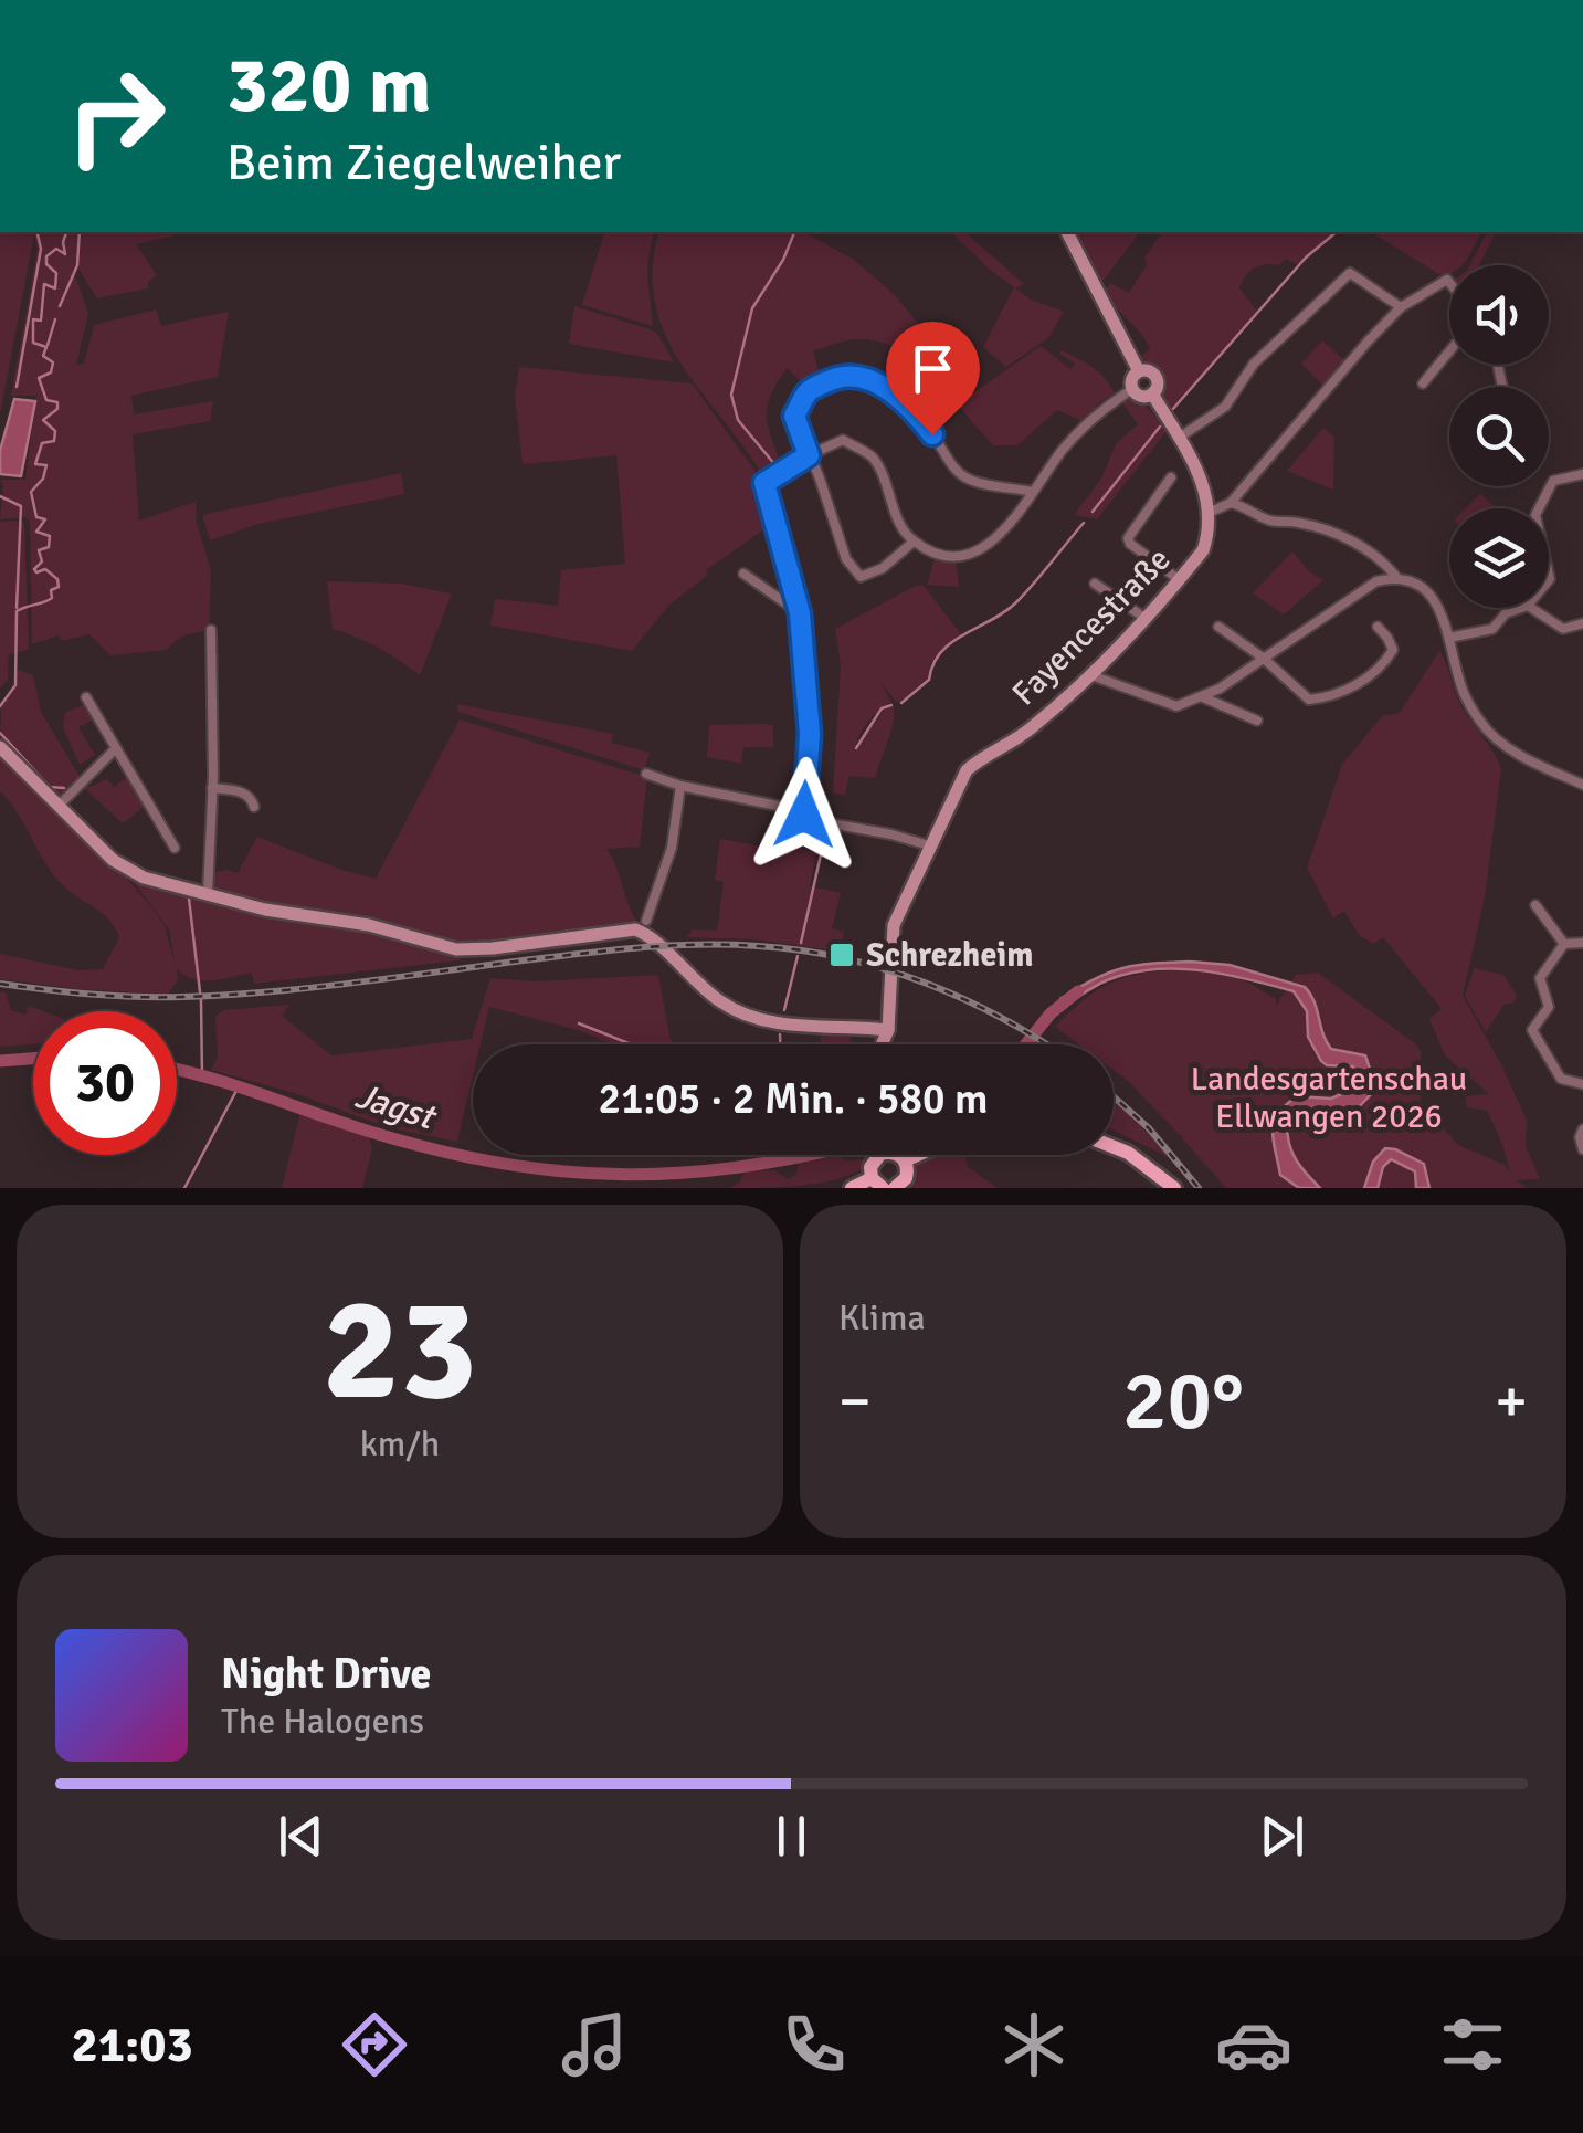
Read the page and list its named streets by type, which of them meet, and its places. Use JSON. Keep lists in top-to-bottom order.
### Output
{
  "streets": {
    "street": ["Fayencestraße"]
  },
  "water": ["Jagst"],
  "parks": ["Landesgartenschau Ellwangen 2026"],
  "places": {
    "transit": ["Schrezheim"]
  },
  "page": {
    "turn": ["320 m", "Beim Ziegelweiher"],
    "limit": "30",
    "trip": "21:05 · 2 Min. · 580 m",
    "tile": [
      ["23", "km/h"],
      "Klima"
    ],
    "heat": ["−", "20°", "+"],
    "song": ["Night Drive", "The Halogens"],
    "tabs": "21:03"
  }
}
